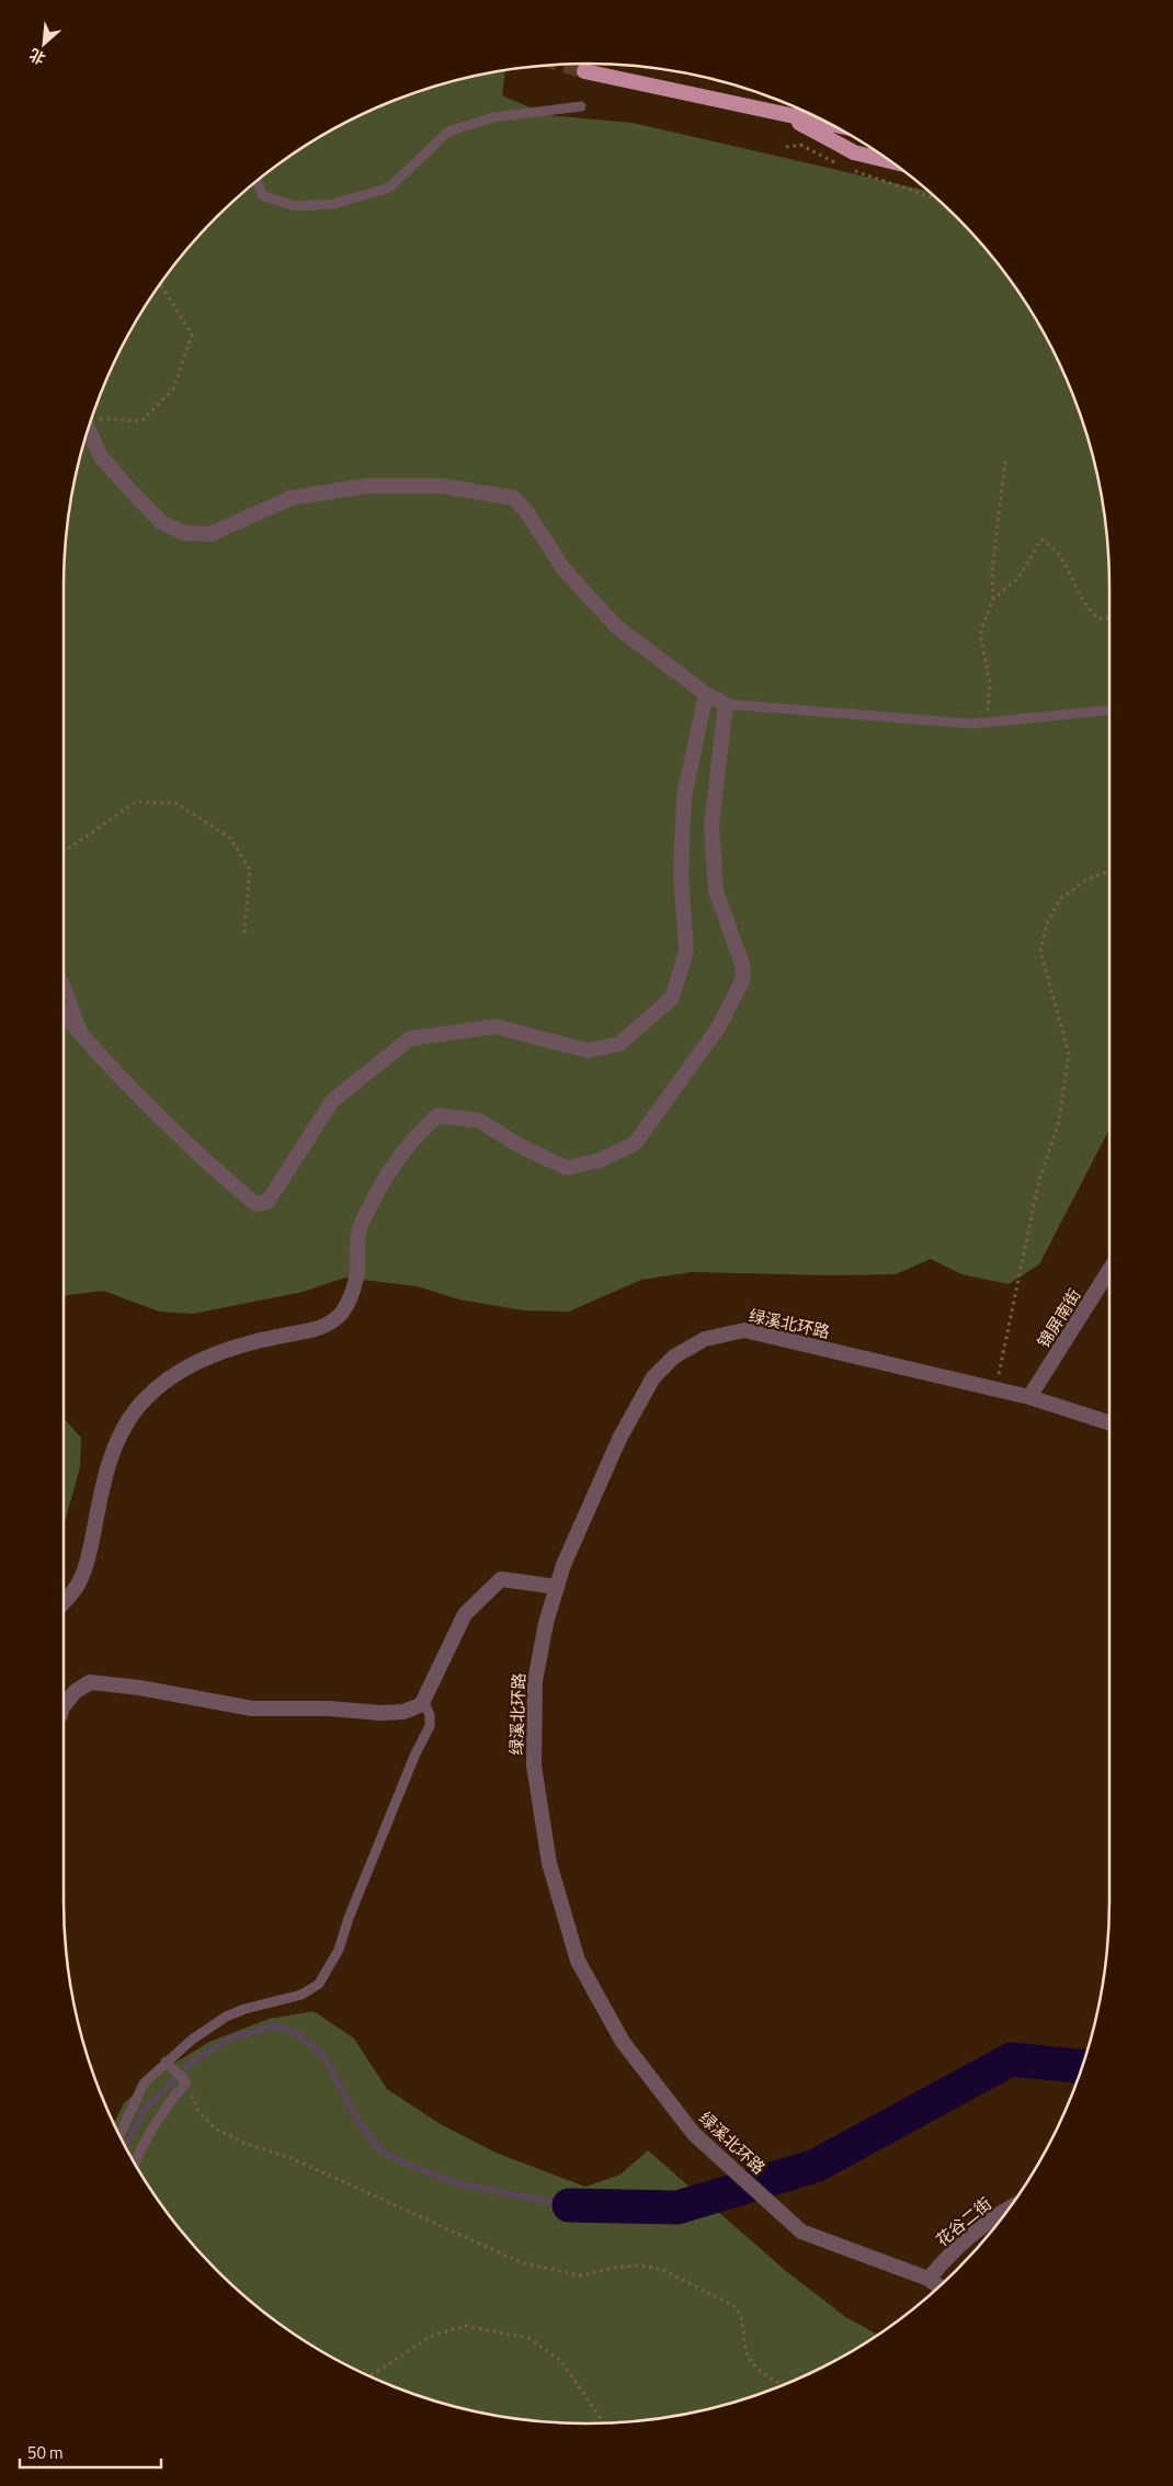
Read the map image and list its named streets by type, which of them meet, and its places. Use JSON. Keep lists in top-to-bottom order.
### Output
{
  "streets": {
    "street": ["锦屏南街", "绿溪北环路", "花谷二街"]
  },
  "crossings": [
    ["锦屏南街", "绿溪北环路"],
    ["绿溪北环路", "花谷二街"]
  ],
  "scale_bar": "50 m",
  "north": "bottom left"
}
